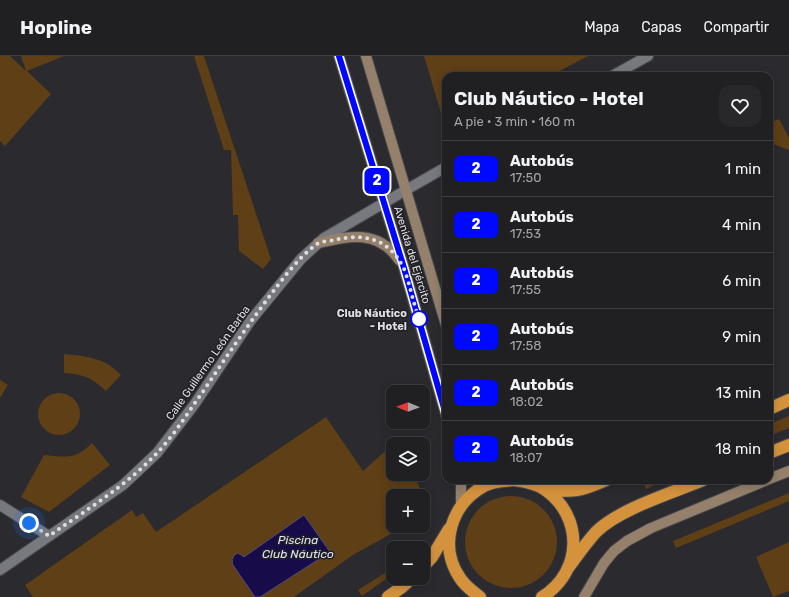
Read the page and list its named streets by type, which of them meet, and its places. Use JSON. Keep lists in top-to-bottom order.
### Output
{
  "streets": {
    "main road": ["Avenida del Ejército"],
    "street": ["Calle Guillermo León Barba"]
  },
  "crossings": [
    ["Avenida del Ejército", "Calle Guillermo León Barba"]
  ],
  "water": ["Piscina Club Náutico"],
  "places": ["Club Náutico - Hotel"],
  "lines": ["bus line 2"],
  "north": "left",
  "page": {
    "header": "Hopline",
    "nav": ["Mapa", "Capas", "Compartir"],
    "on_map": "2",
    "heading": ["Club Náutico - Hotel", "A pie · 3 min · 160 m"],
    "list": [
      {
        "mark": "2",
        "name": "Autobús",
        "note": "17:50",
        "value": "1 min"
      },
      {
        "mark": "2",
        "name": "Autobús",
        "note": "17:53",
        "value": "4 min"
      },
      {
        "mark": "2",
        "name": "Autobús",
        "note": "17:55",
        "value": "6 min"
      },
      {
        "mark": "2",
        "name": "Autobús",
        "note": "17:58",
        "value": "9 min"
      },
      {
        "mark": "2",
        "name": "Autobús",
        "note": "18:02",
        "value": "13 min"
      },
      {
        "mark": "2",
        "name": "Autobús",
        "note": "18:07",
        "value": "18 min"
      }
    ],
    "map_buttons": ["+", "−"]
  }
}
